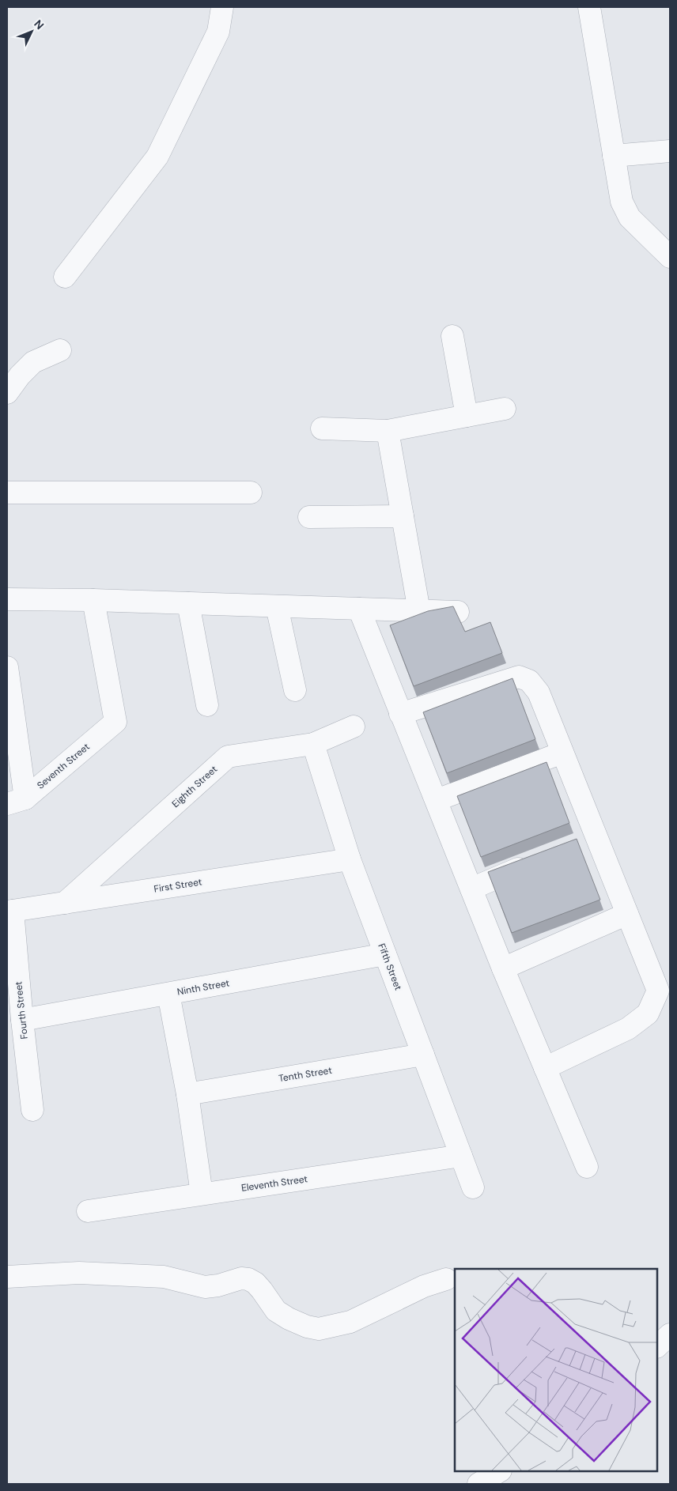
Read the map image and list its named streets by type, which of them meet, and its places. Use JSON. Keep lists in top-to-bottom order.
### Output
{
  "streets": {
    "street": [
      "Seventh Street",
      "Eighth Street",
      "First Street",
      "Fifth Street",
      "Ninth Street",
      "Fourth Street",
      "Tenth Street",
      "Eleventh Street"
    ]
  },
  "crossings": [
    ["Eighth Street", "First Street"],
    ["Eighth Street", "Fifth Street"],
    ["First Street", "Fifth Street"],
    ["First Street", "Fourth Street"],
    ["Fifth Street", "Ninth Street"],
    ["Fifth Street", "Tenth Street"],
    ["Fifth Street", "Eleventh Street"],
    ["Ninth Street", "Fourth Street"]
  ],
  "north": "top right"
}
